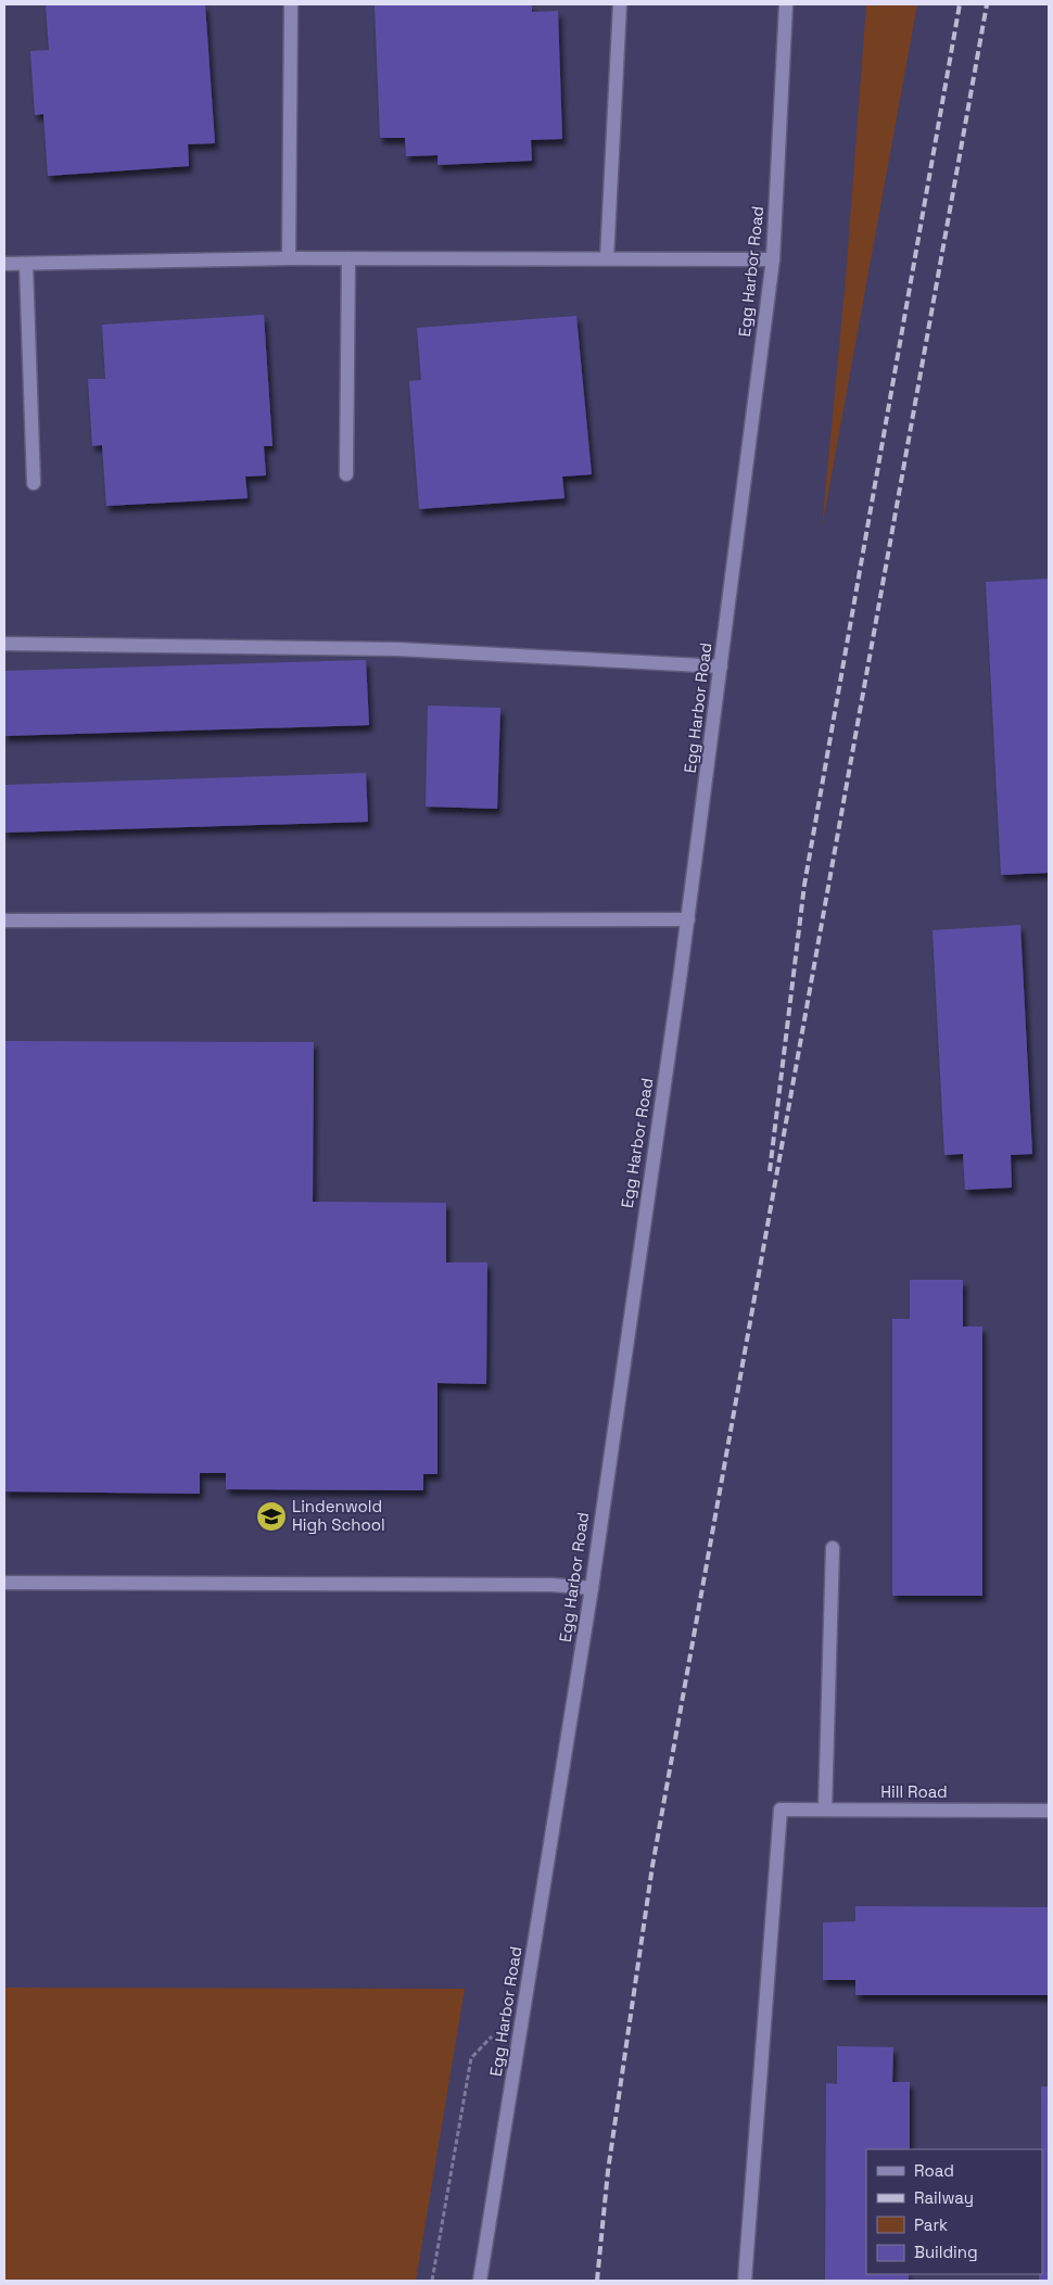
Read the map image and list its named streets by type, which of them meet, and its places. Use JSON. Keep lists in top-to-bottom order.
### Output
{
  "streets": {
    "street": ["Egg Harbor Road", "Hill Road"]
  },
  "places": {
    "school or university": ["Lindenwold High School"]
  },
  "legend": [
    "Road",
    "Railway",
    "Park",
    "Building"
  ]
}
